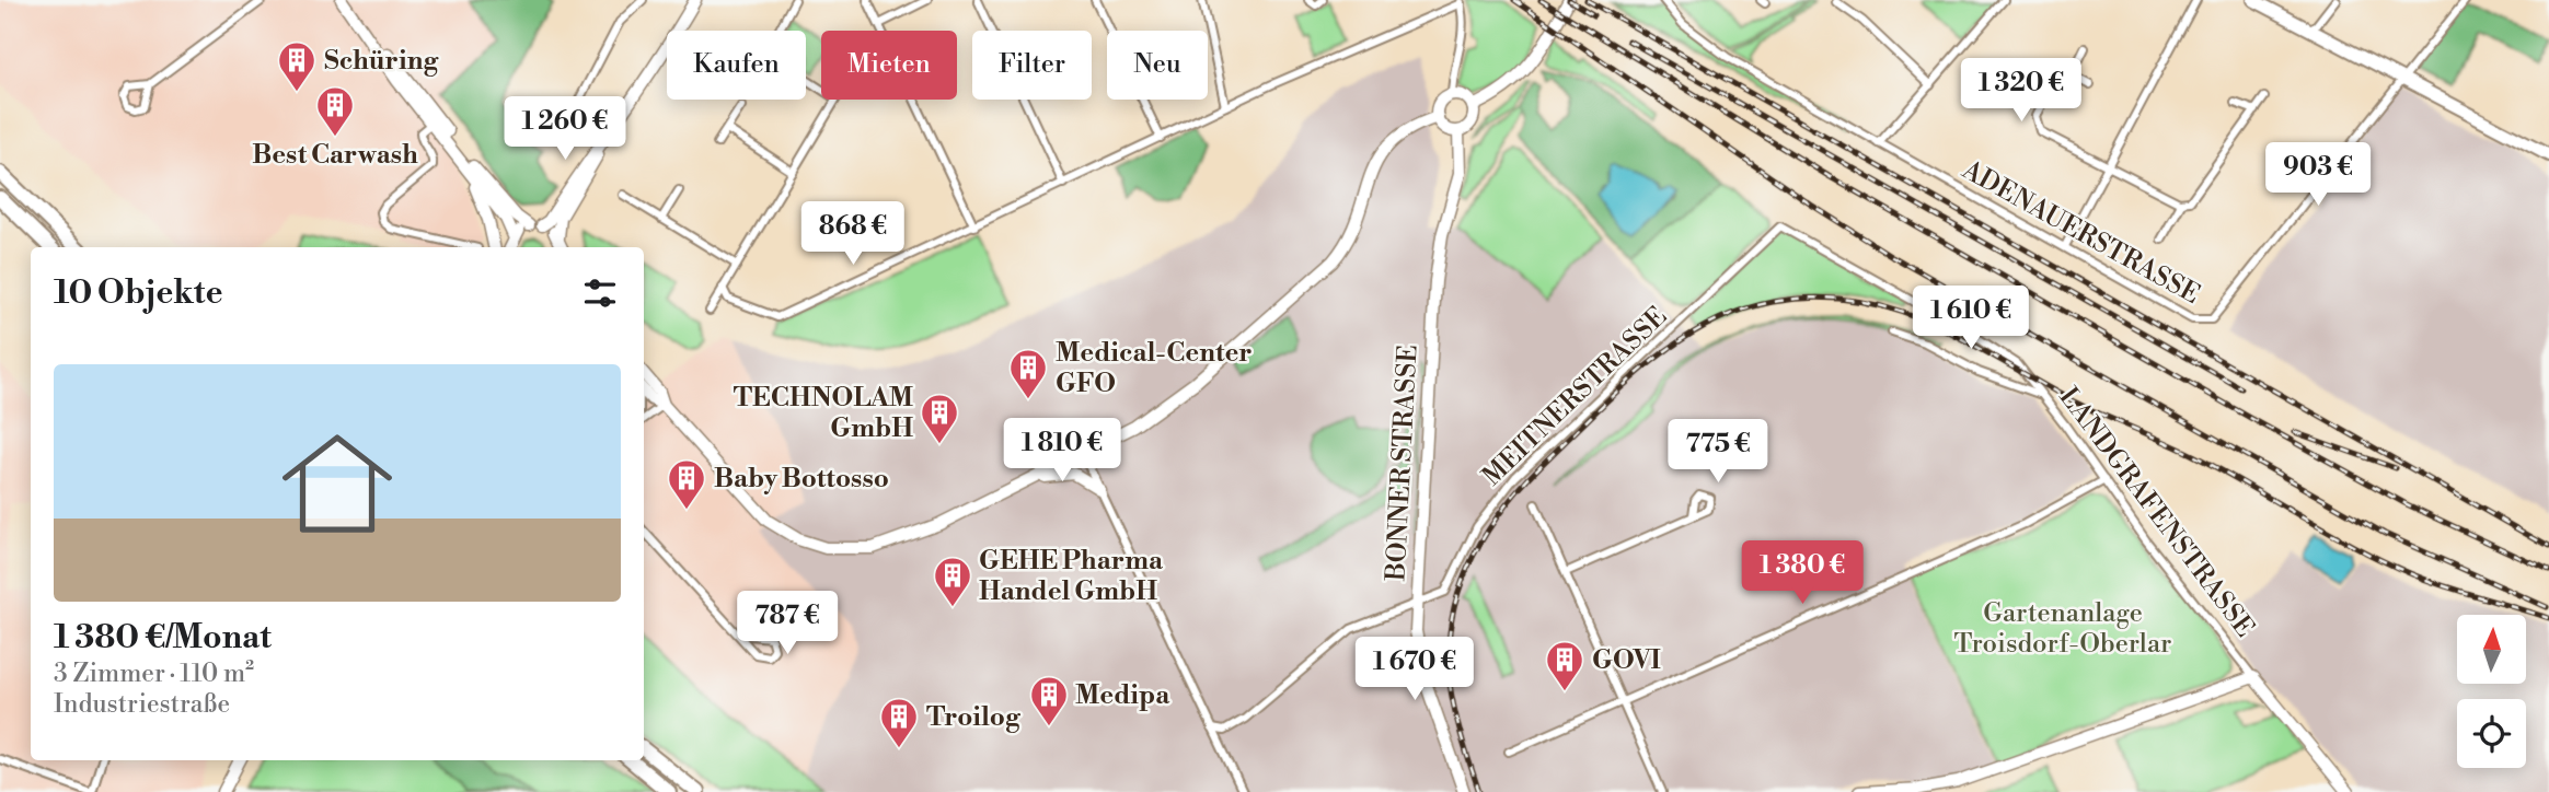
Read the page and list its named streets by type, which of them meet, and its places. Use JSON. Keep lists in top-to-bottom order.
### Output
{
  "streets": {
    "main road": ["BONNER STRASSE", "LANDGRAFENSTRASSE"],
    "street": ["ADENAUERSTRASSE", "MEITNERSTRASSE"]
  },
  "crossings": [
    ["MEITNERSTRASSE", "BONNER STRASSE"],
    ["MEITNERSTRASSE", "LANDGRAFENSTRASSE"]
  ],
  "parks": ["Gartenanlage Troisdorf-Oberlar"],
  "places": {
    "building": [
      "Schüring",
      "Best Carwash",
      "Medical-Center GFO",
      "TECHNOLAM GmbH",
      "Baby Bottosso",
      "GEHE Pharma Handel GmbH",
      "GOVI",
      "Medipa",
      "Troilog"
    ]
  },
  "north": "top",
  "page": {
    "chip": [
      "Kaufen",
      "Mieten",
      "Filter",
      "Neu"
    ],
    "price": [
      "1 320 €",
      "1 260 €",
      "903 €",
      "868 €",
      "1 610 €",
      "1 810 €",
      "775 €",
      "1 380 €",
      "787 €",
      "1 670 €"
    ],
    "heading": "10 Objekte",
    "list": [
      {
        "name": "1 380 €/Monat",
        "note": "3 Zimmer · 110 m² · Industriestraße"
      }
    ]
  }
}
